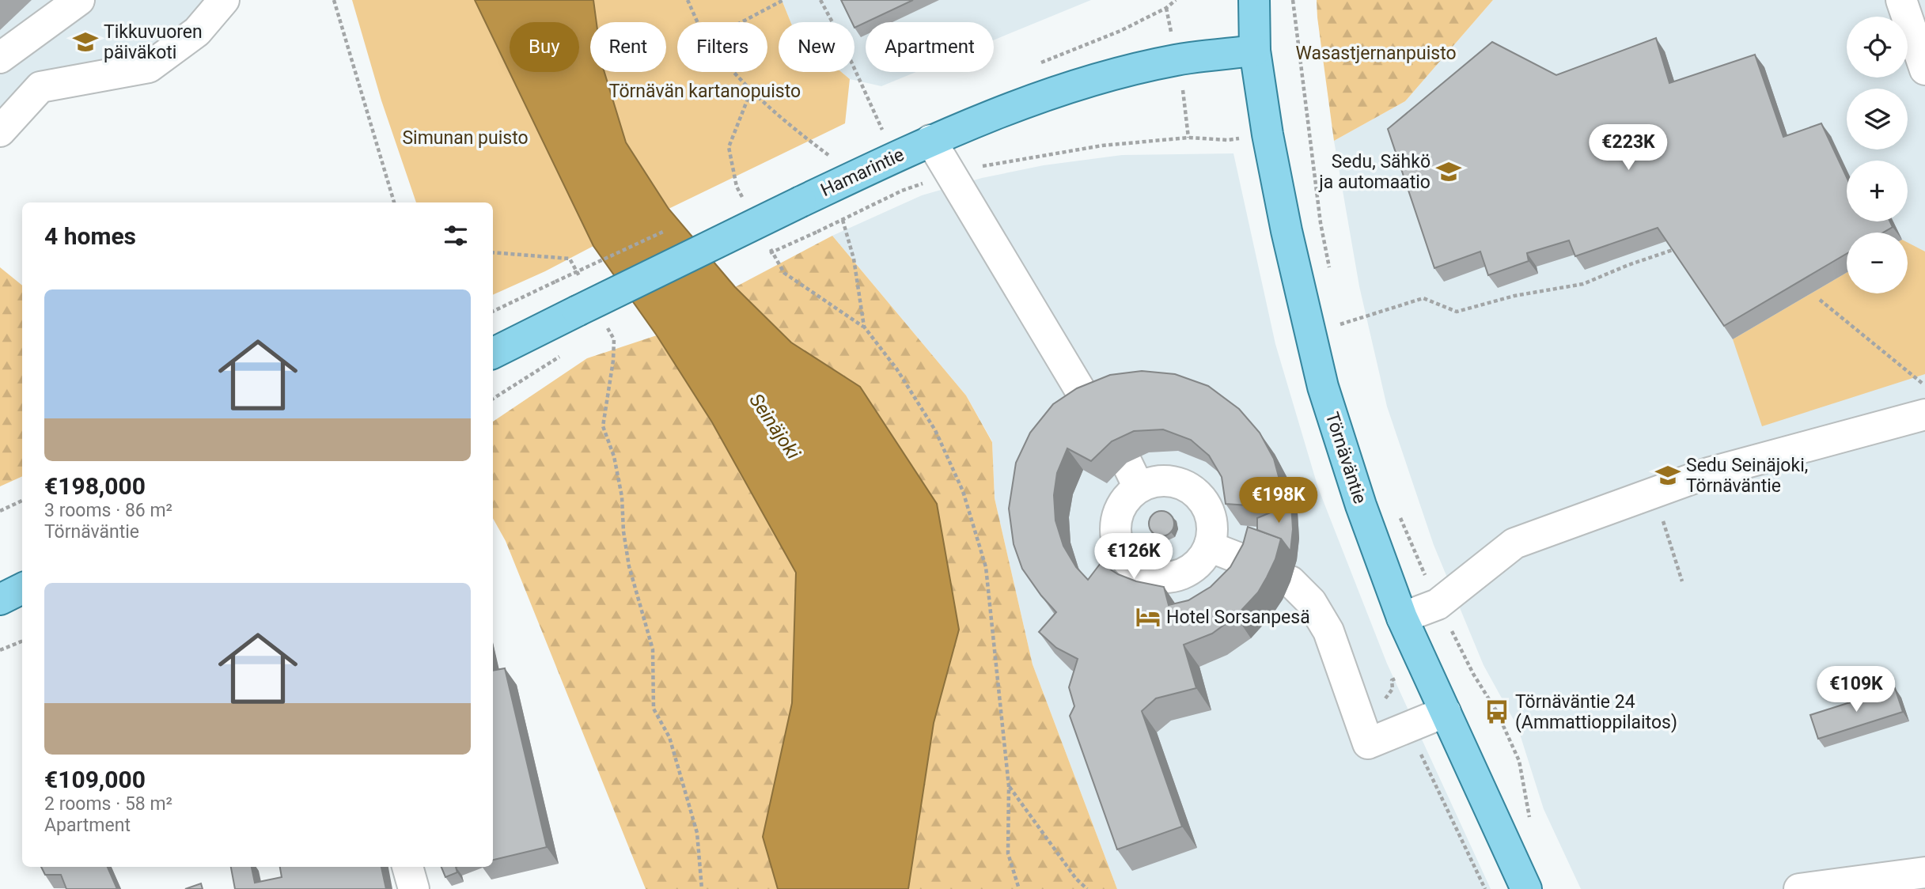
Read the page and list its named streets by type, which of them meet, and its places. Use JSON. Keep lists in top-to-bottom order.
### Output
{
  "streets": {
    "main road": ["Hamarintie", "Törnäväntie"]
  },
  "crossings": [
    ["Hamarintie", "Törnäväntie"]
  ],
  "water": ["Seinäjoki"],
  "parks": ["Wasastjernanpuisto", "Törnävän kartanopuisto", "Simunan puisto"],
  "places": {
    "school or university": ["Tikkuvuoren päiväkoti", "Sedu, Sähkö ja automaatio", "Sedu Seinäjoki, Törnäväntie"],
    "hotel": ["Hotel Sorsanpesä"],
    "bus stop": ["Törnäväntie 24 (Ammattioppilaitos)"]
  },
  "page": {
    "map_buttons": ["+", "−"],
    "chip": [
      "Buy",
      "Rent",
      "Filters",
      "New",
      "Apartment"
    ],
    "price": [
      "€223K",
      "€198K",
      "€126K",
      "€109K"
    ],
    "heading": "4 homes",
    "list": [
      {
        "name": "€198,000",
        "note": "3 rooms · 86 m² · Törnäväntie"
      },
      {
        "name": "€109,000",
        "note": "2 rooms · 58 m² · Apartment"
      }
    ]
  }
}
